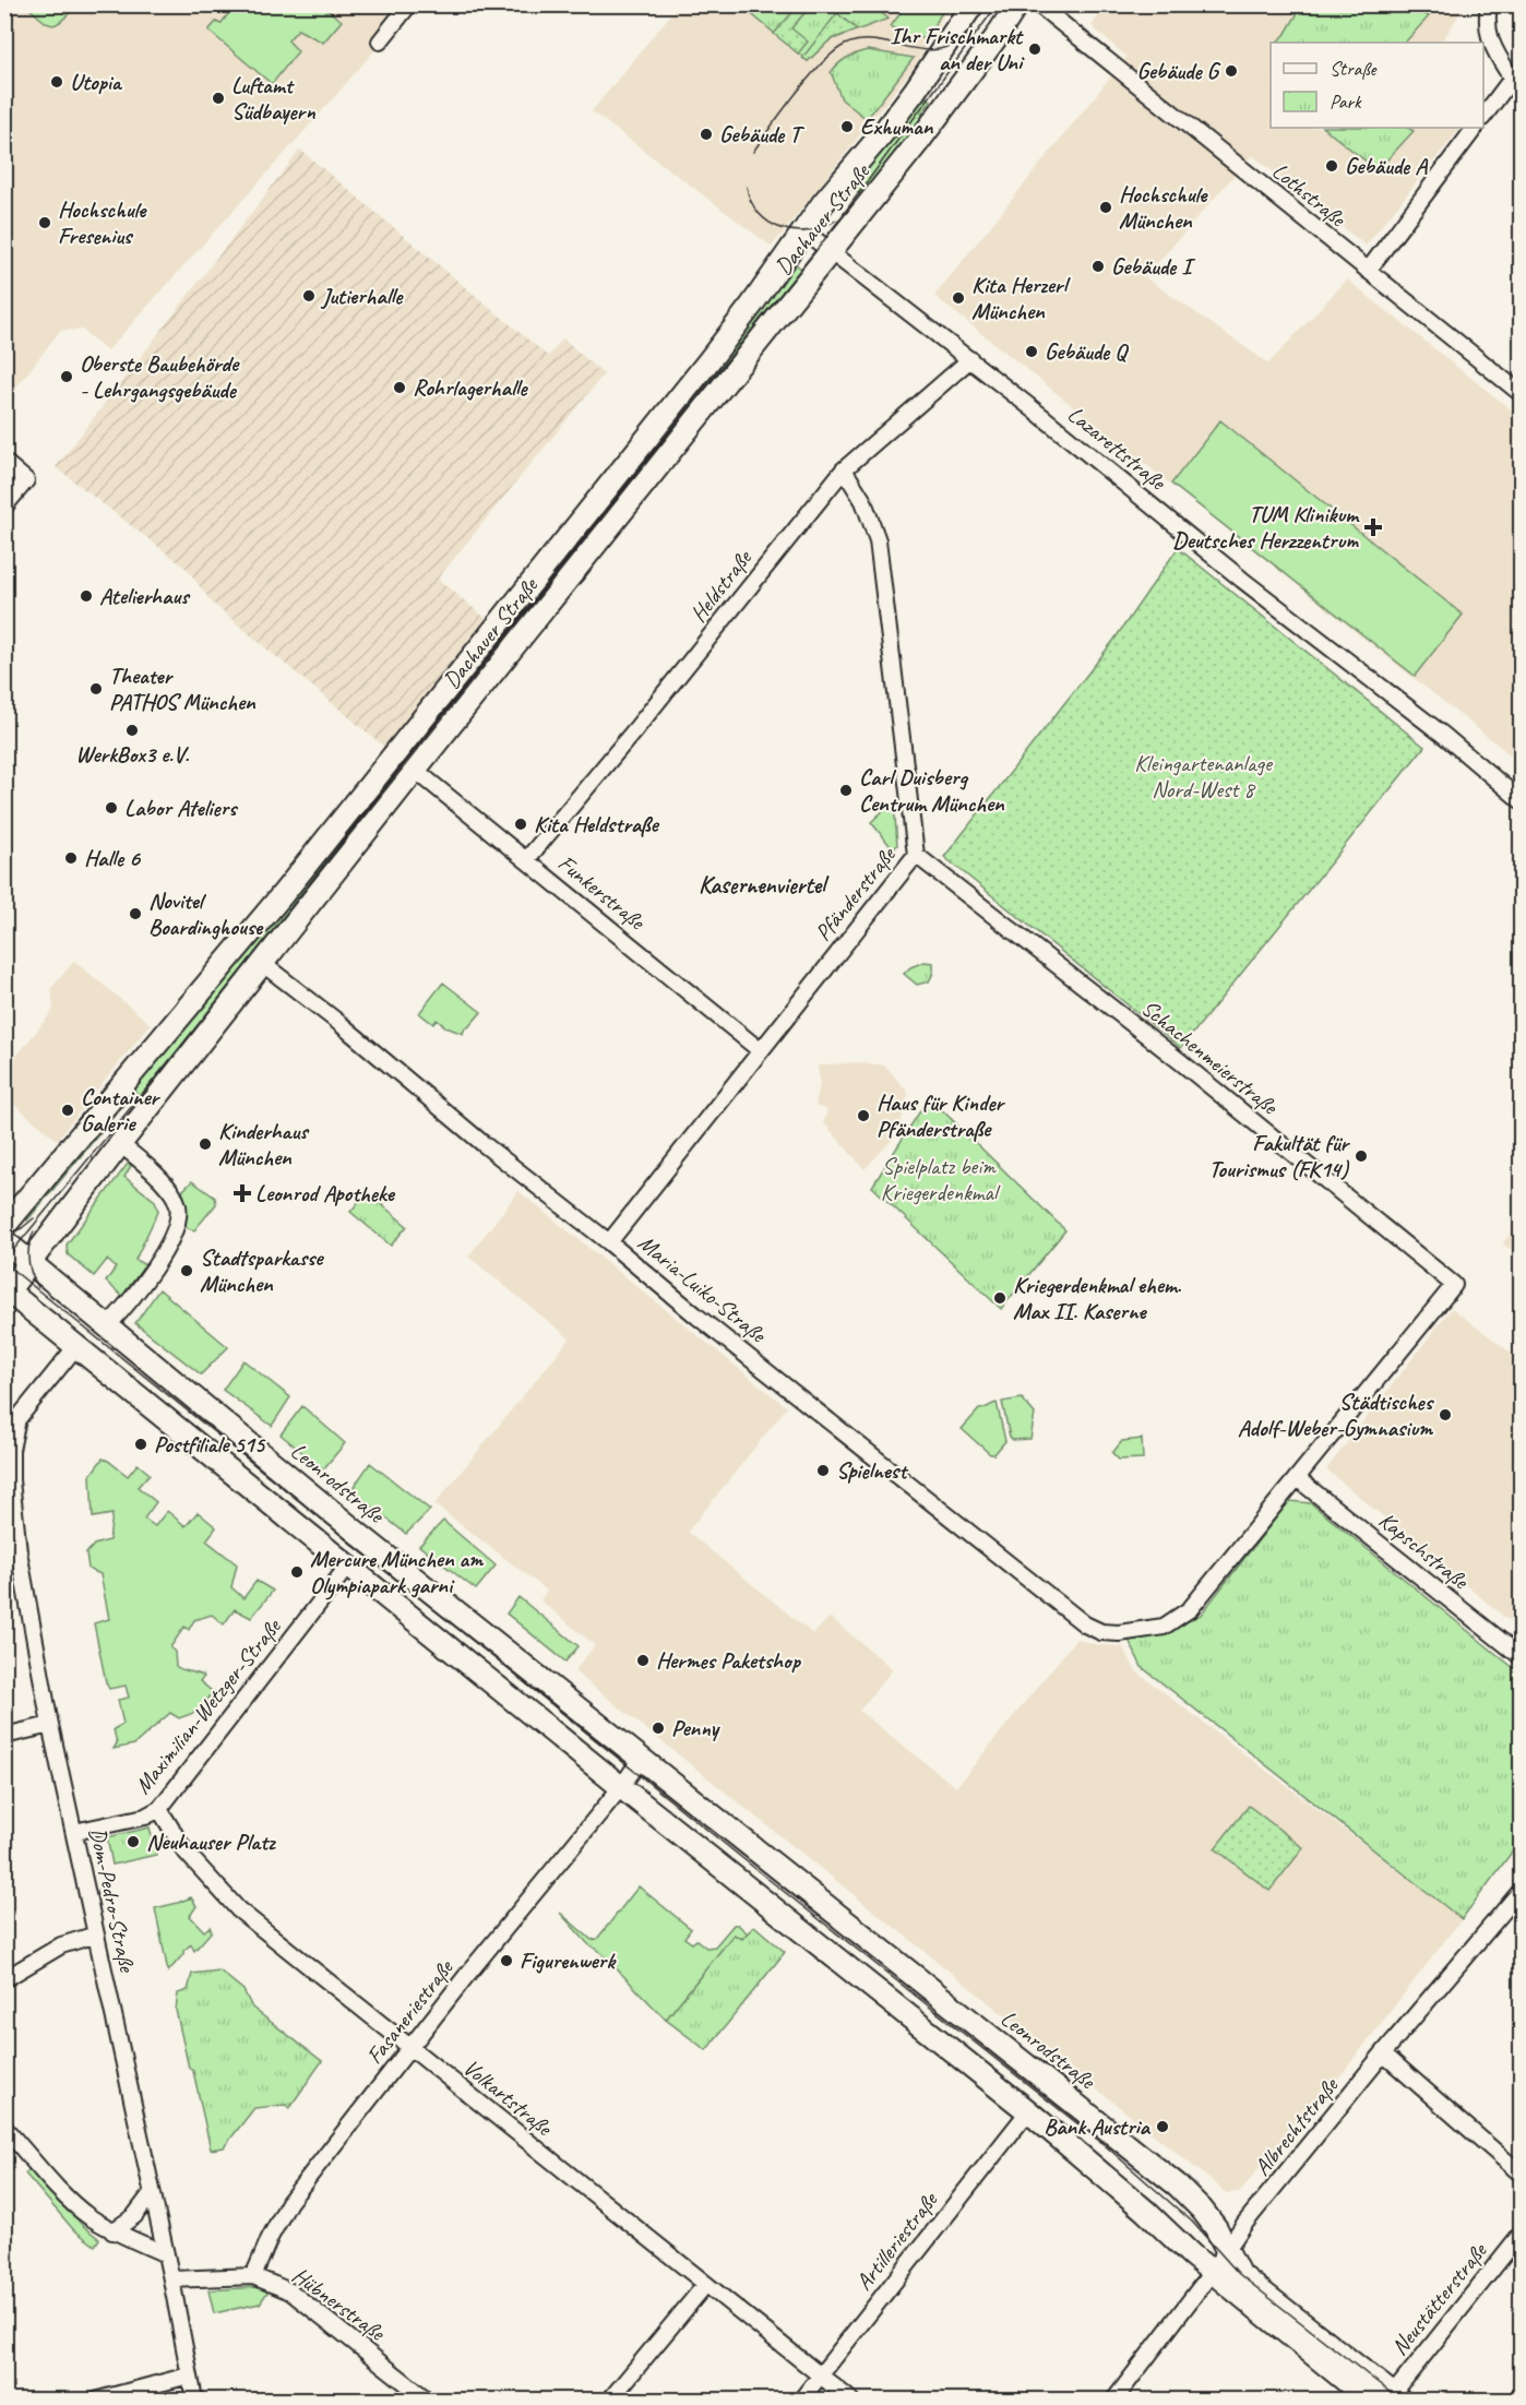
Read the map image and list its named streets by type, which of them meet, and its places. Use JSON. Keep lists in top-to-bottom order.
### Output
{
  "streets": {
    "main road": ["Dachauer Straße", "Leonrodstraße"],
    "street": [
      "Lothstraße",
      "Lazarettstraße",
      "Heldstraße",
      "Funkerstraße",
      "Pfänderstraße",
      "Schachenmeierstraße",
      "Maria-Luiko-Straße",
      "Kapschstraße",
      "Maximilian-Wetzger-Straße",
      "Dom-Pedro-Straße",
      "Fasaneriestraße",
      "Volkartstraße",
      "Albrechtstraße",
      "Artilleriestraße",
      "Neustätterstraße",
      "Hübnerstraße"
    ]
  },
  "crossings": [
    ["Dachauer Straße", "Lazarettstraße"],
    ["Dachauer Straße", "Funkerstraße"],
    ["Dachauer Straße", "Maria-Luiko-Straße"],
    ["Dachauer Straße", "Leonrodstraße"],
    ["Lazarettstraße", "Heldstraße"],
    ["Heldstraße", "Funkerstraße"],
    ["Heldstraße", "Pfänderstraße"],
    ["Funkerstraße", "Pfänderstraße"],
    ["Pfänderstraße", "Schachenmeierstraße"],
    ["Pfänderstraße", "Maria-Luiko-Straße"],
    ["Schachenmeierstraße", "Maria-Luiko-Straße"],
    ["Schachenmeierstraße", "Kapschstraße"],
    ["Leonrodstraße", "Albrechtstraße"],
    ["Leonrodstraße", "Neustätterstraße"],
    ["Maximilian-Wetzger-Straße", "Dom-Pedro-Straße"],
    ["Maximilian-Wetzger-Straße", "Volkartstraße"],
    ["Dom-Pedro-Straße", "Hübnerstraße"],
    ["Fasaneriestraße", "Volkartstraße"],
    ["Fasaneriestraße", "Hübnerstraße"],
    ["Volkartstraße", "Artilleriestraße"]
  ],
  "districts": ["Kasernenviertel"],
  "parks": ["Kleingartenanlage Nord-West 8", "Spielplatz beim Kriegerdenkmal"],
  "places": {
    "other": [
      "Ihr Frischmarkt an der Uni",
      "Gebäude G",
      "Utopia",
      "Luftamt Südbayern",
      "Exhuman",
      "Gebäude T",
      "Gebäude A",
      "Hochschule München",
      "Hochschule Fresenius",
      "Gebäude I",
      "Jutierhalle",
      "Kita Herzerl München",
      "Gebäude Q",
      "Oberste Baubehörde - Lehrgangsgebäude",
      "Rohrlagerhalle",
      "Atelierhaus",
      "Theater PATHOS München",
      "WerkBox3 e.V.",
      "Carl Duisberg Centrum München",
      "Labor Ateliers",
      "Kita Heldstraße",
      "Halle 6",
      "Novitel Boardinghouse",
      "Container Galerie",
      "Haus für Kinder Pfänderstraße",
      "Kinderhaus München",
      "Fakultät für Tourismus (FK14)",
      "Stadtsparkasse München",
      "Kriegerdenkmal ehem. Max II. Kaserne",
      "Städtisches Adolf-Weber-Gymnasium",
      "Postfiliale 515",
      "Spielnest",
      "Mercure München am Olympiapark garni",
      "Hermes Paketshop",
      "Penny",
      "Neuhauser Platz",
      "Figurenwerk",
      "Bank Austria"
    ],
    "health": ["TUM Klinikum Deutsches Herzzentrum", "Leonrod Apotheke"]
  },
  "legend": ["Straße", "Park"]
}
